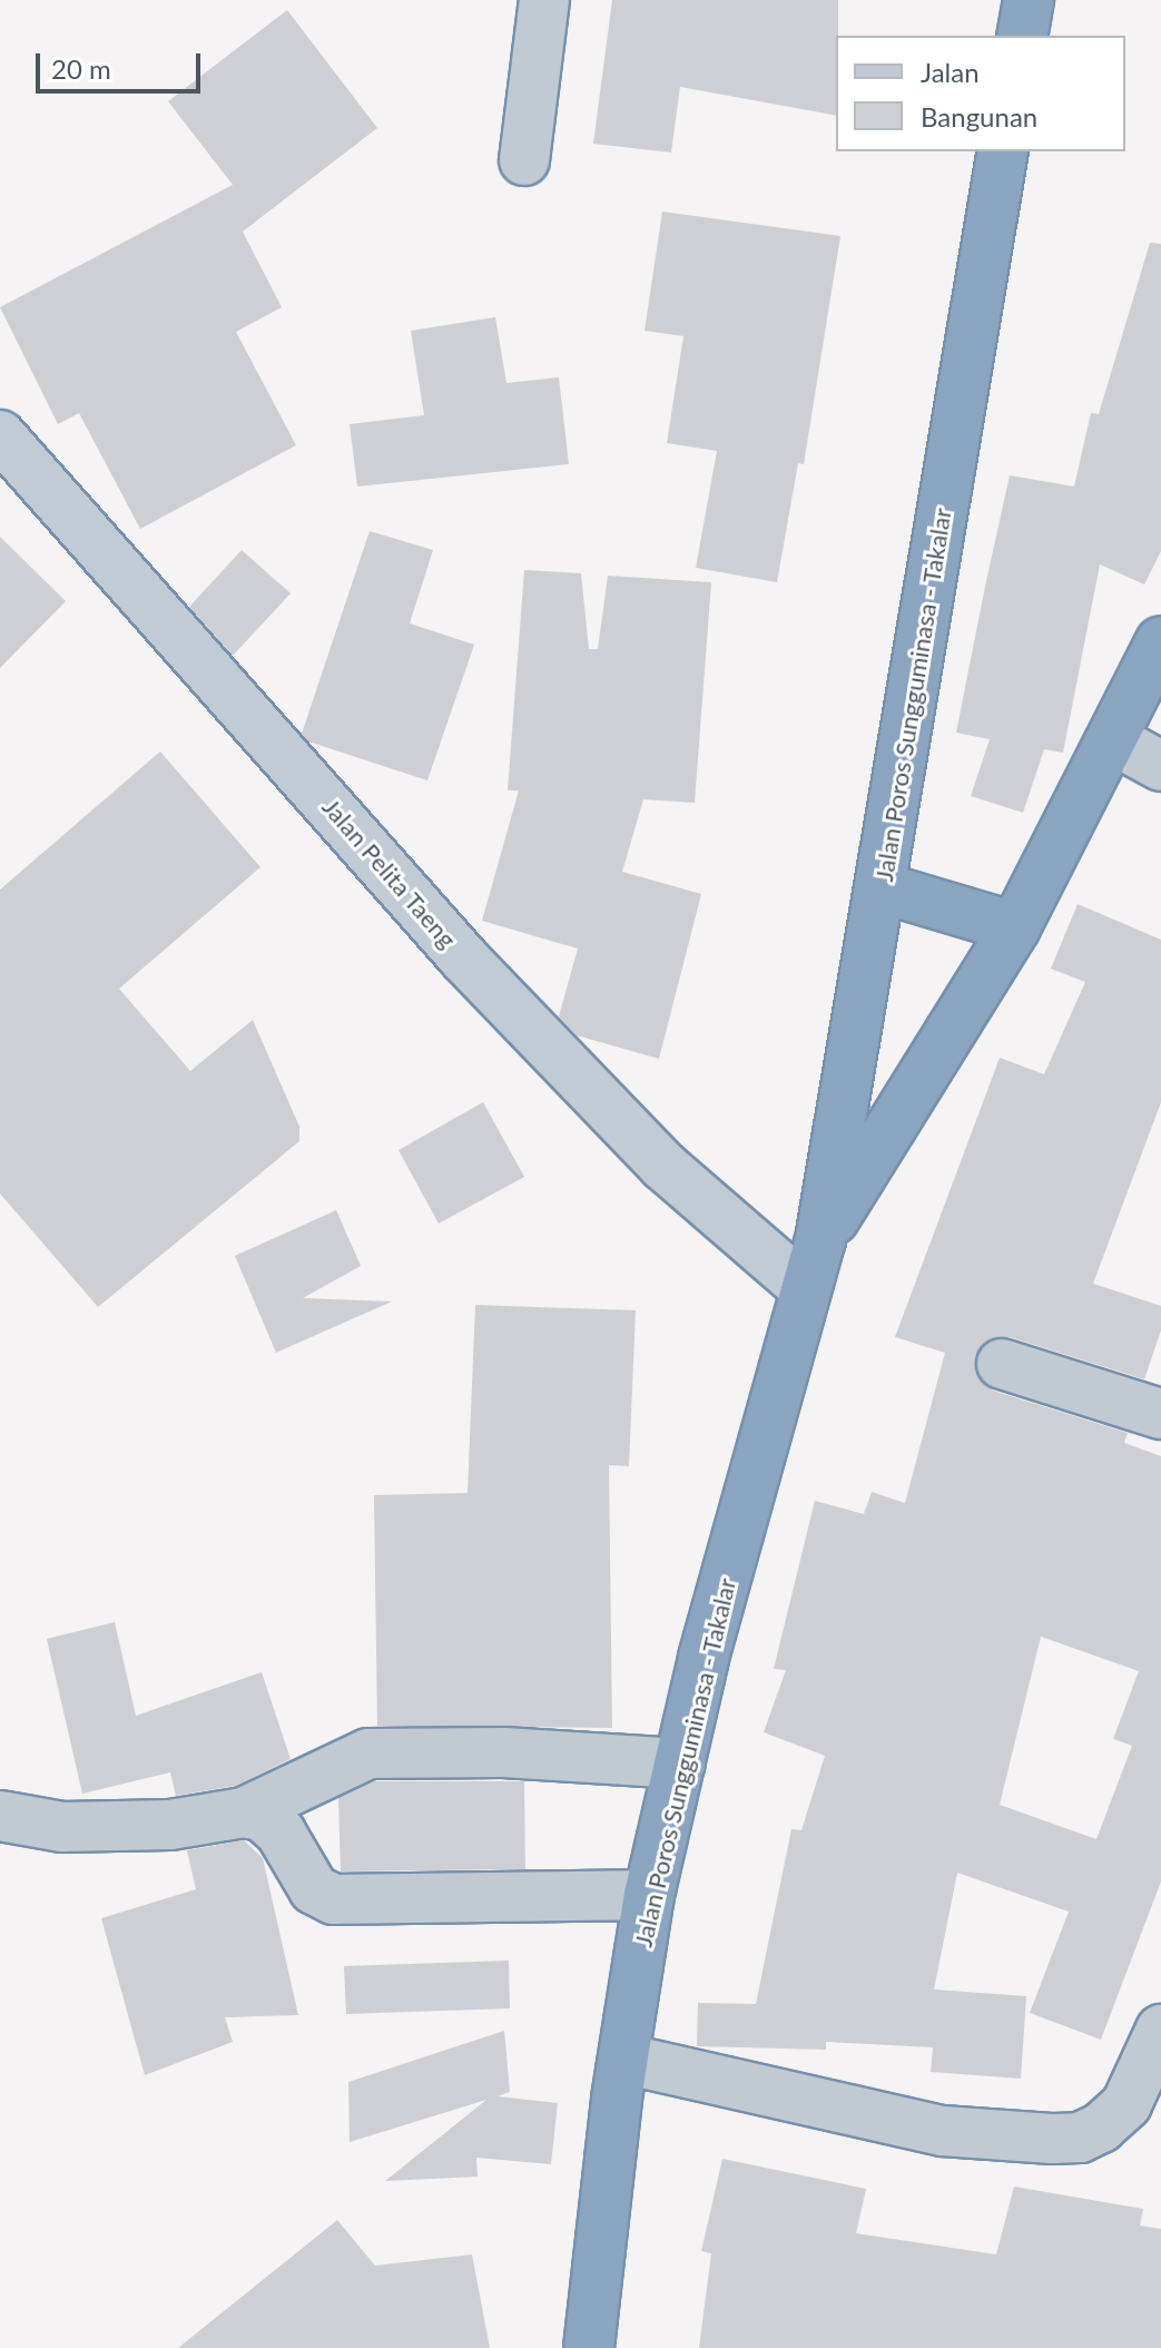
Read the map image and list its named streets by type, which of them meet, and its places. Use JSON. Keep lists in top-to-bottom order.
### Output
{
  "streets": {
    "highway": ["Jalan Poros Sungguminasa - Takalar"],
    "street": ["Jalan Pelita Taeng"]
  },
  "crossings": [
    ["Jalan Poros Sungguminasa - Takalar", "Jalan Pelita Taeng"]
  ],
  "legend": ["Jalan", "Bangunan"],
  "scale_bar": "20 m"
}
